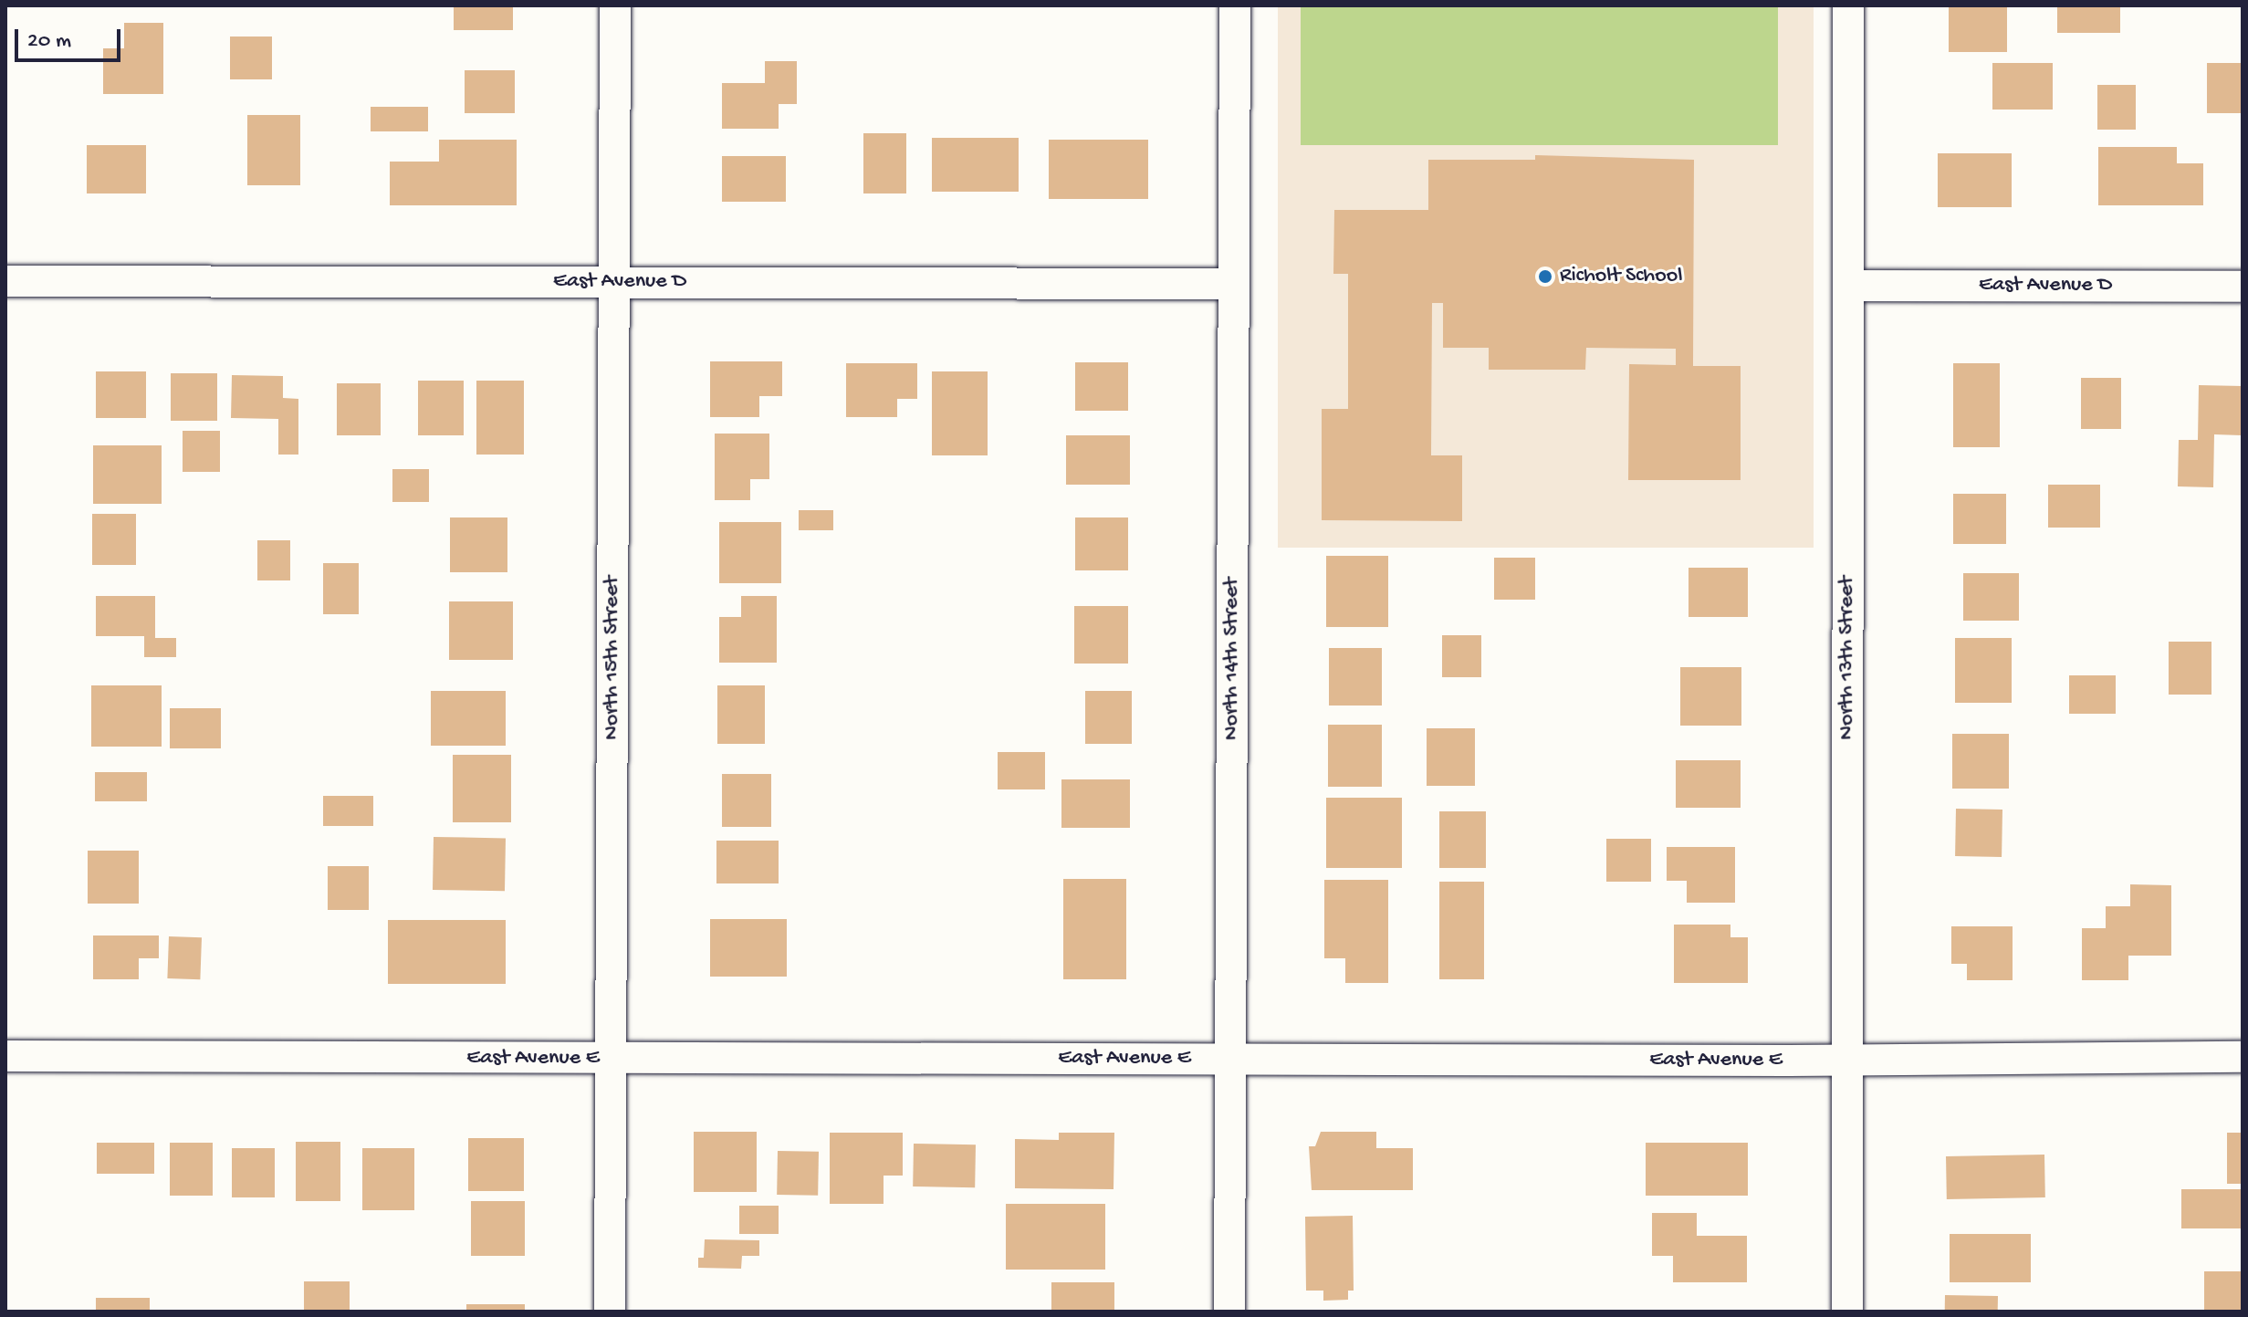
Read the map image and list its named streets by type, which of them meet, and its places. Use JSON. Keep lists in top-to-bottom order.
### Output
{
  "streets": {
    "street": [
      "East Avenue D",
      "North 15th Street",
      "North 13th Street",
      "North 14th Street",
      "East Avenue E"
    ]
  },
  "crossings": [
    ["East Avenue D", "North 15th Street"],
    ["East Avenue D", "North 13th Street"],
    ["East Avenue D", "North 14th Street"],
    ["North 15th Street", "East Avenue E"],
    ["North 13th Street", "East Avenue E"],
    ["North 14th Street", "East Avenue E"]
  ],
  "places": ["Richolt School"],
  "scale_bar": "20 m"
}
